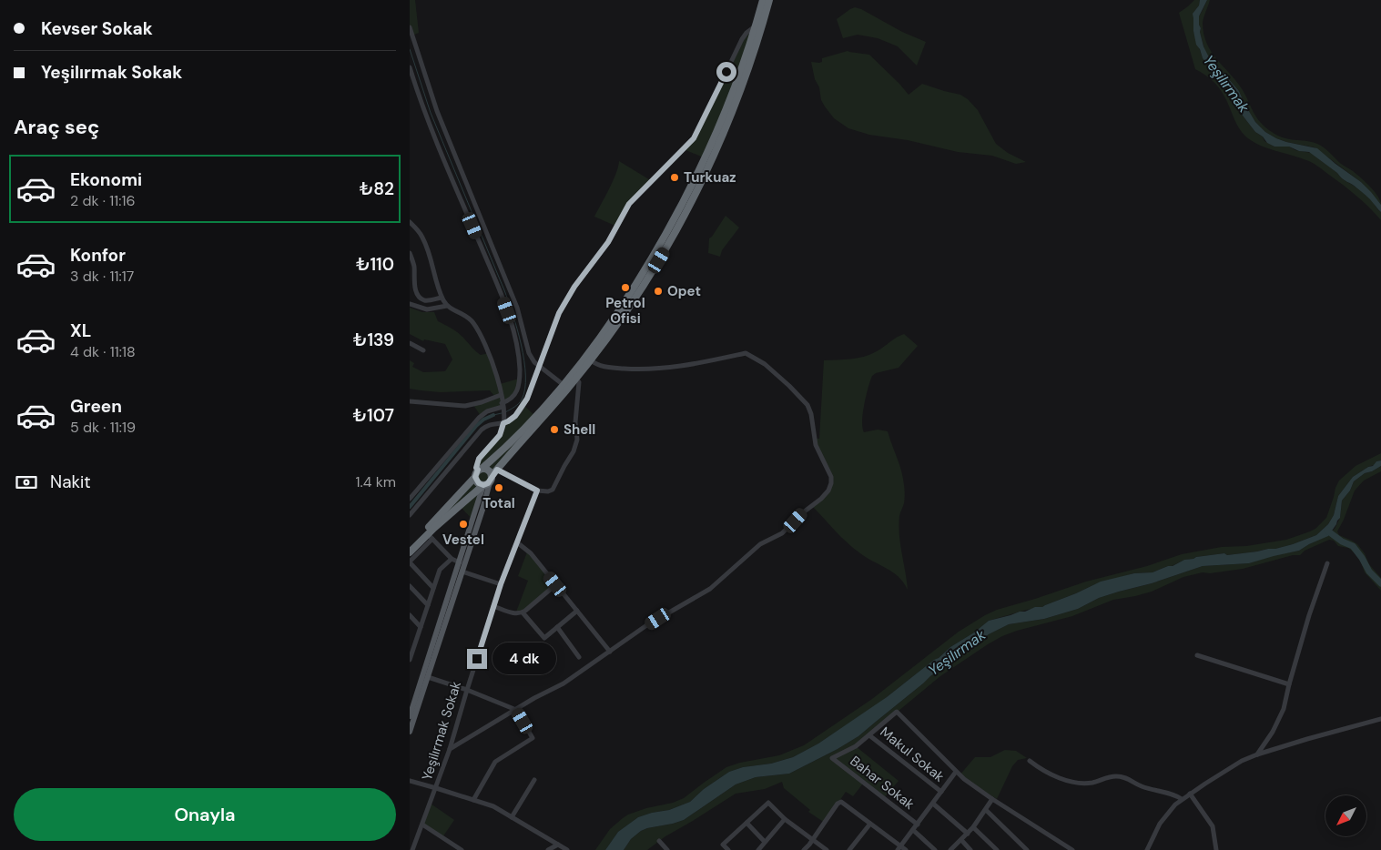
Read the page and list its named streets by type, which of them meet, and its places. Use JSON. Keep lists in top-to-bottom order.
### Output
{
  "streets": {
    "street": ["Yeşilırmak Sokak", "Makul Sokak", "Bahar Sokak"]
  },
  "crossings": [
    ["Makul Sokak", "Bahar Sokak"]
  ],
  "water": ["Yeşilırmak"],
  "places": [
    "Turkuaz",
    "Petrol Ofisi",
    "Opet",
    "Shell",
    "Total",
    "Vestel"
  ],
  "north": "bottom left",
  "page": {
    "banner": ["Kevser Sokak", "Yeşilırmak Sokak"],
    "heading": "Araç seç",
    "list": [
      {
        "name": "Ekonomi",
        "note": "2 dk · 11:16",
        "value": "₺82"
      },
      {
        "name": "Konfor",
        "note": "3 dk · 11:17",
        "value": "₺110"
      },
      {
        "name": "XL",
        "note": "4 dk · 11:18",
        "value": "₺139"
      },
      {
        "name": "Green",
        "note": "5 dk · 11:19",
        "value": "₺107"
      }
    ],
    "pay": ["Nakit", "1.4 km"],
    "bubble": "4 dk",
    "buttons": "Onayla"
  }
}
